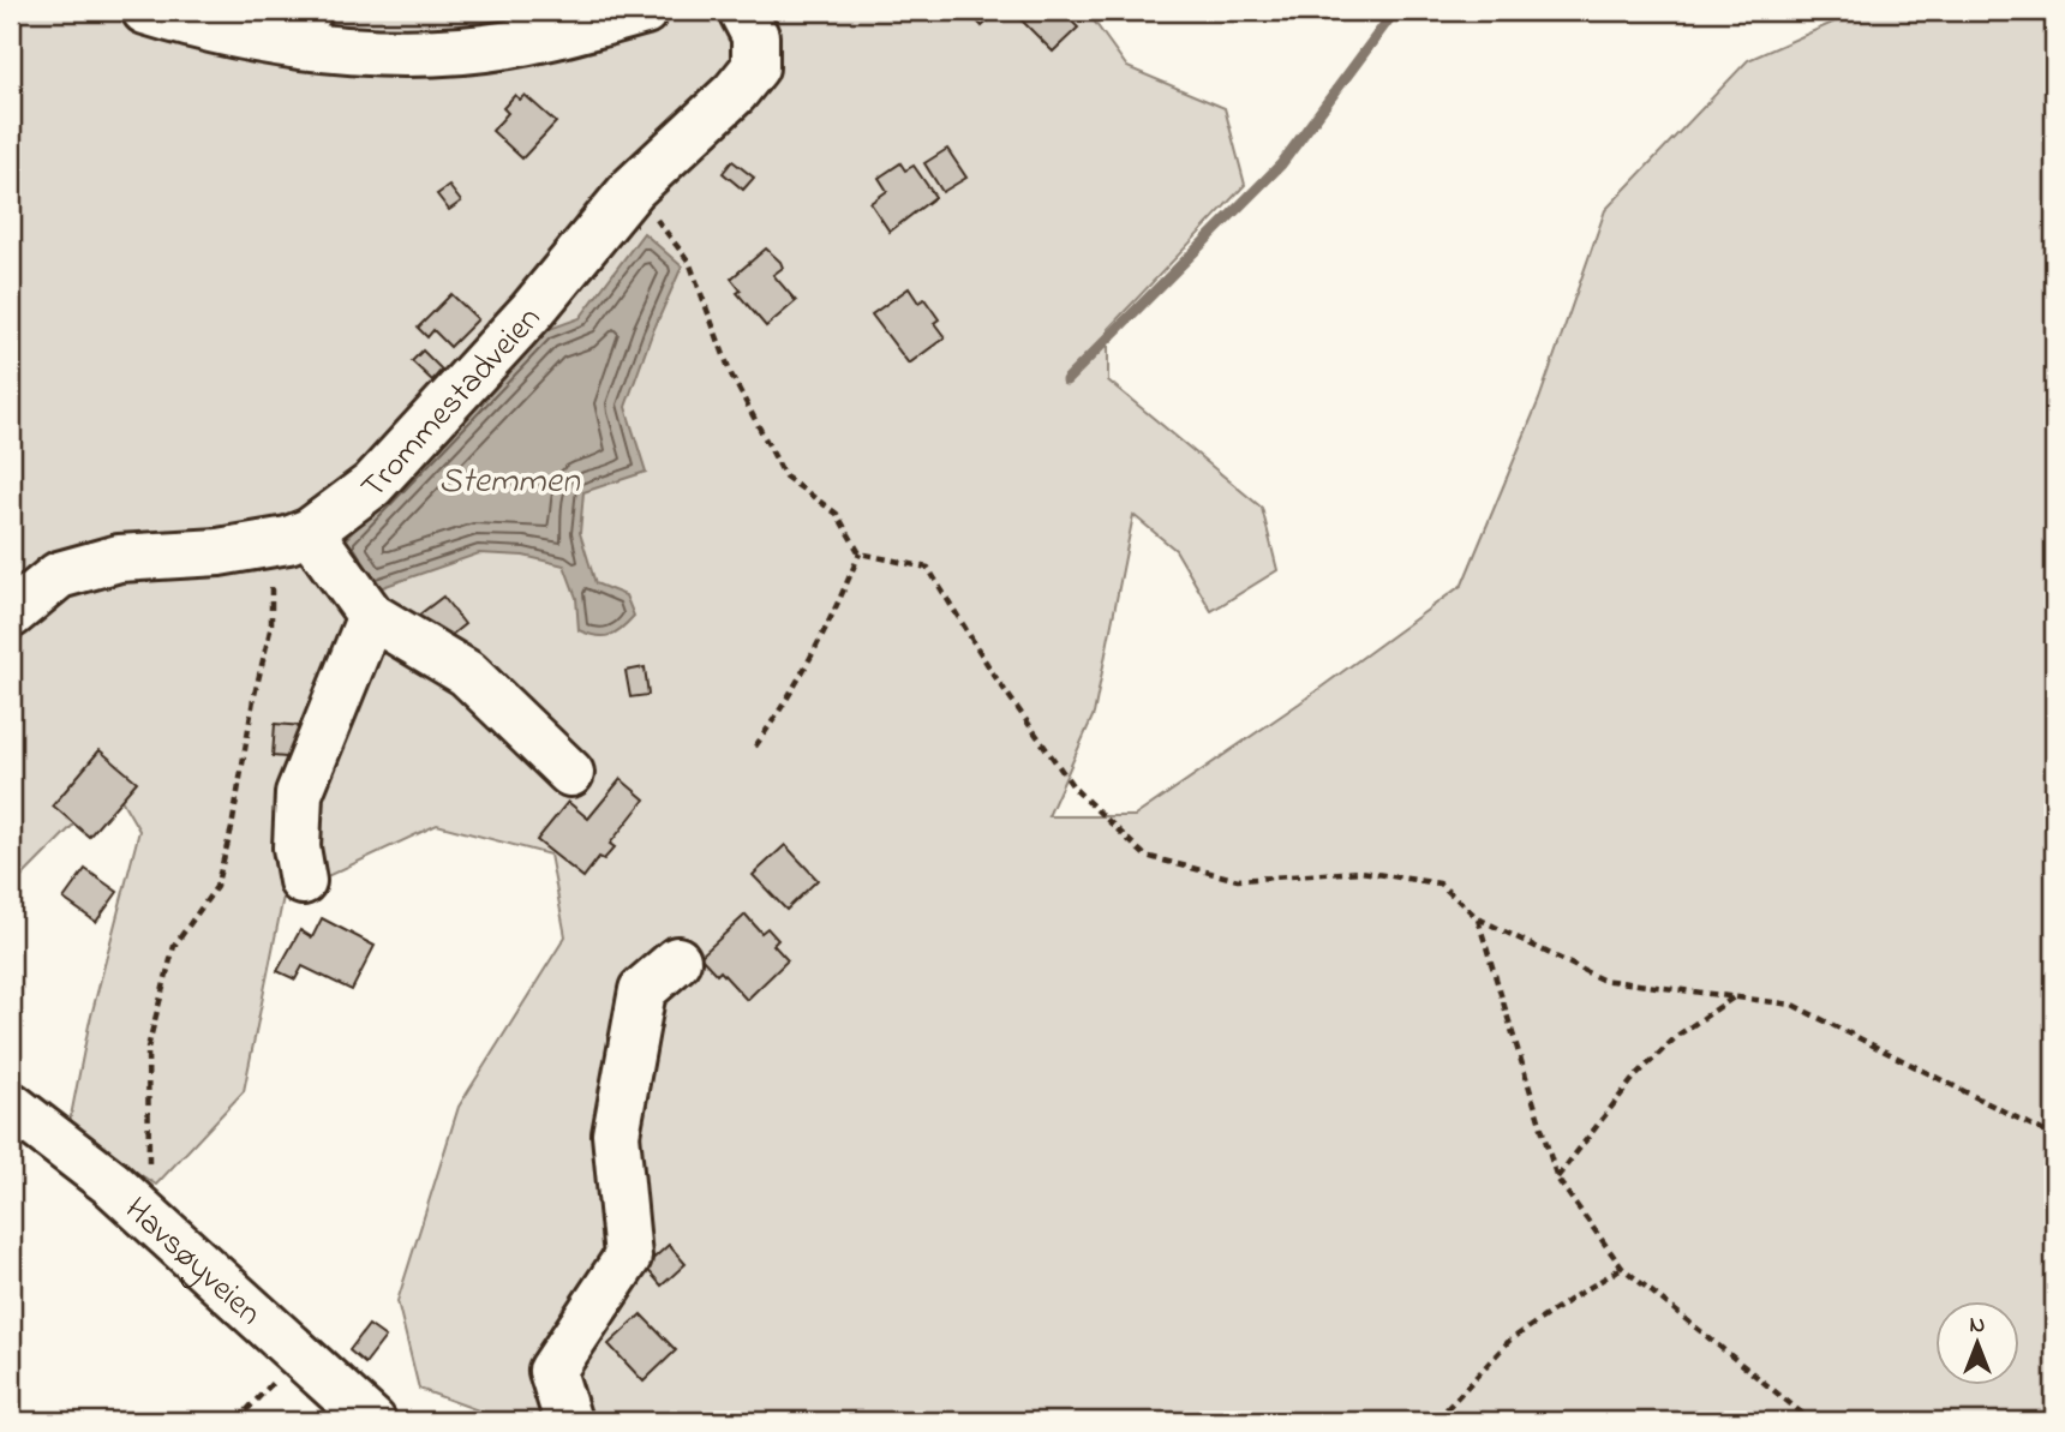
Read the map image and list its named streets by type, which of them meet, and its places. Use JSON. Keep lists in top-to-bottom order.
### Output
{
  "streets": {
    "street": ["Trommestadveien", "Havsøyveien"]
  },
  "water": ["Stemmen"],
  "north": "top"
}
